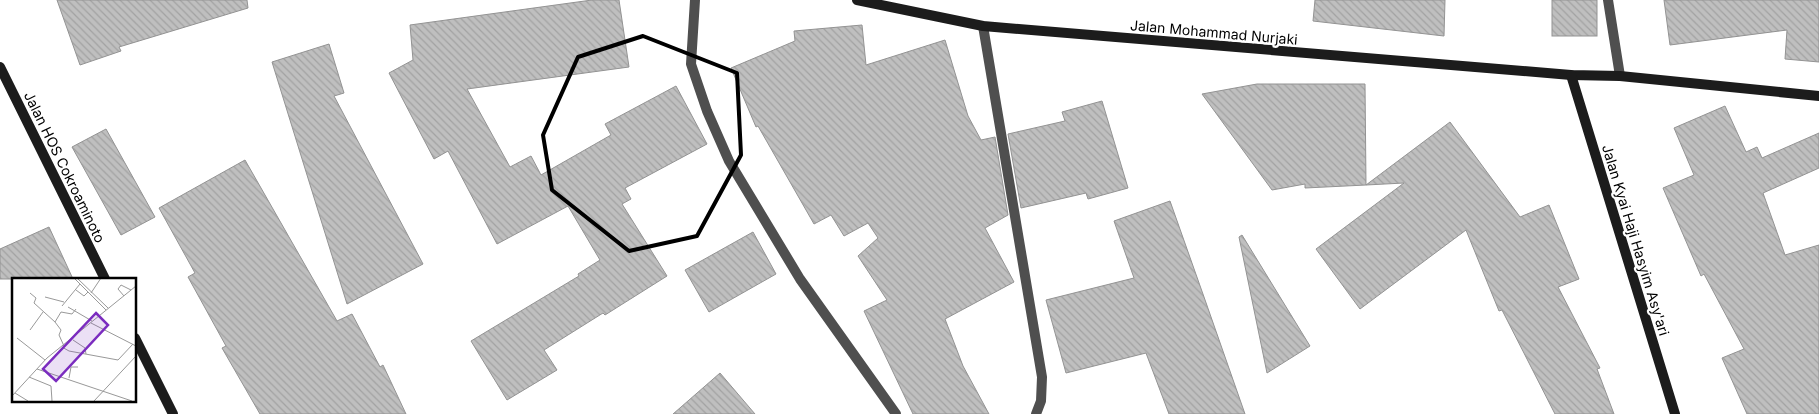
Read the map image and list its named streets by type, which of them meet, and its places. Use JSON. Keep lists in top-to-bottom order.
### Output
{
  "streets": {
    "street": ["Jalan Mohammad Nurjaki", "Jalan HOS Cokroaminoto", "Jalan Kyai Haji Hasyim Asy'ari"]
  },
  "crossings": [
    ["Jalan Mohammad Nurjaki", "Jalan Kyai Haji Hasyim Asy'ari"]
  ]
}
